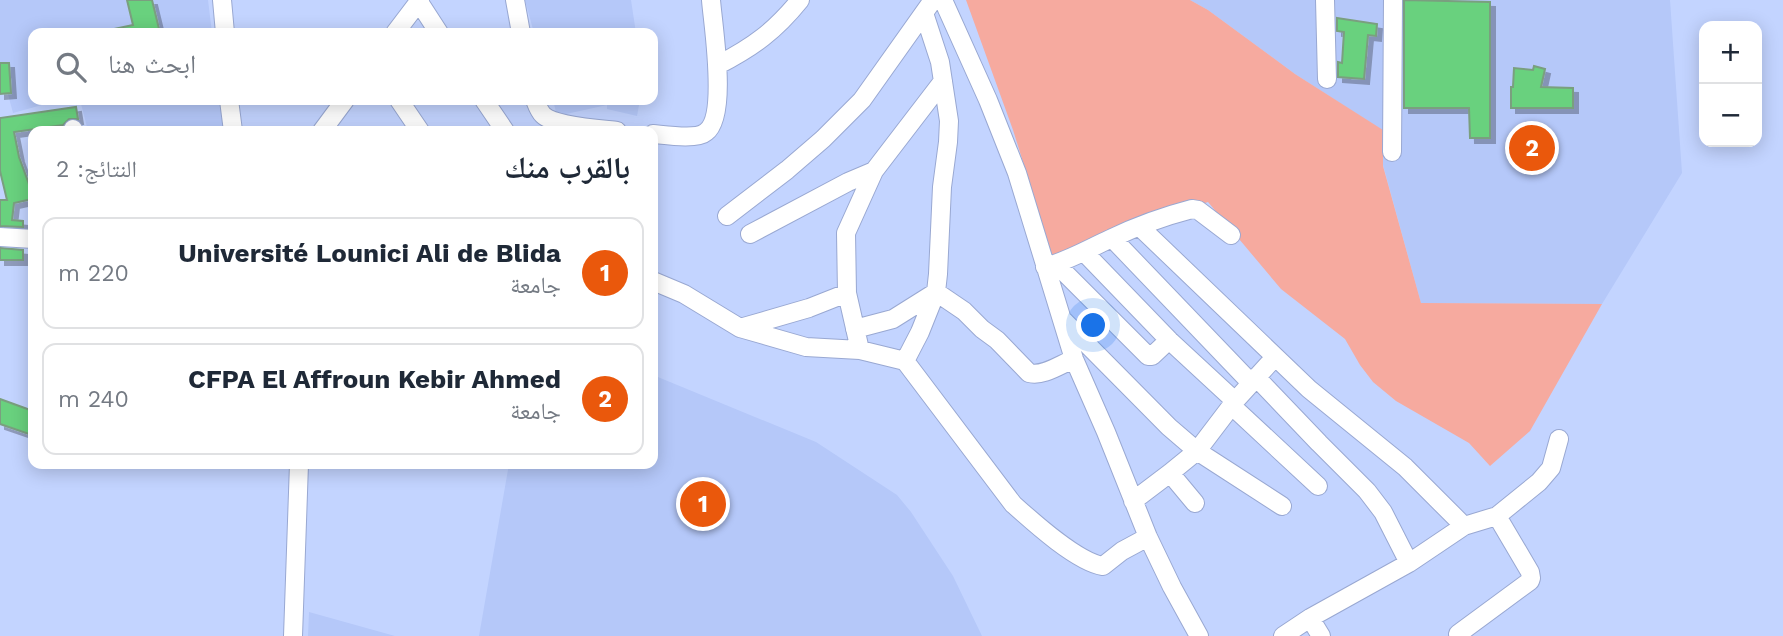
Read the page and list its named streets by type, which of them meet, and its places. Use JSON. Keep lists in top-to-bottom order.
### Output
{
  "page": {
    "map_buttons": ["+", "−"],
    "search": "ابحث هنا",
    "pins": ["2", "1"],
    "heading": ["بالقرب منك", "النتائج: 2"],
    "list": [
      {
        "mark": "1",
        "name": "Université Lounici Ali de Blida",
        "note": "جامعة",
        "value": "220 m"
      },
      {
        "mark": "2",
        "name": "CFPA El Affroun Kebir Ahmed",
        "note": "جامعة",
        "value": "240 m"
      }
    ]
  }
}
